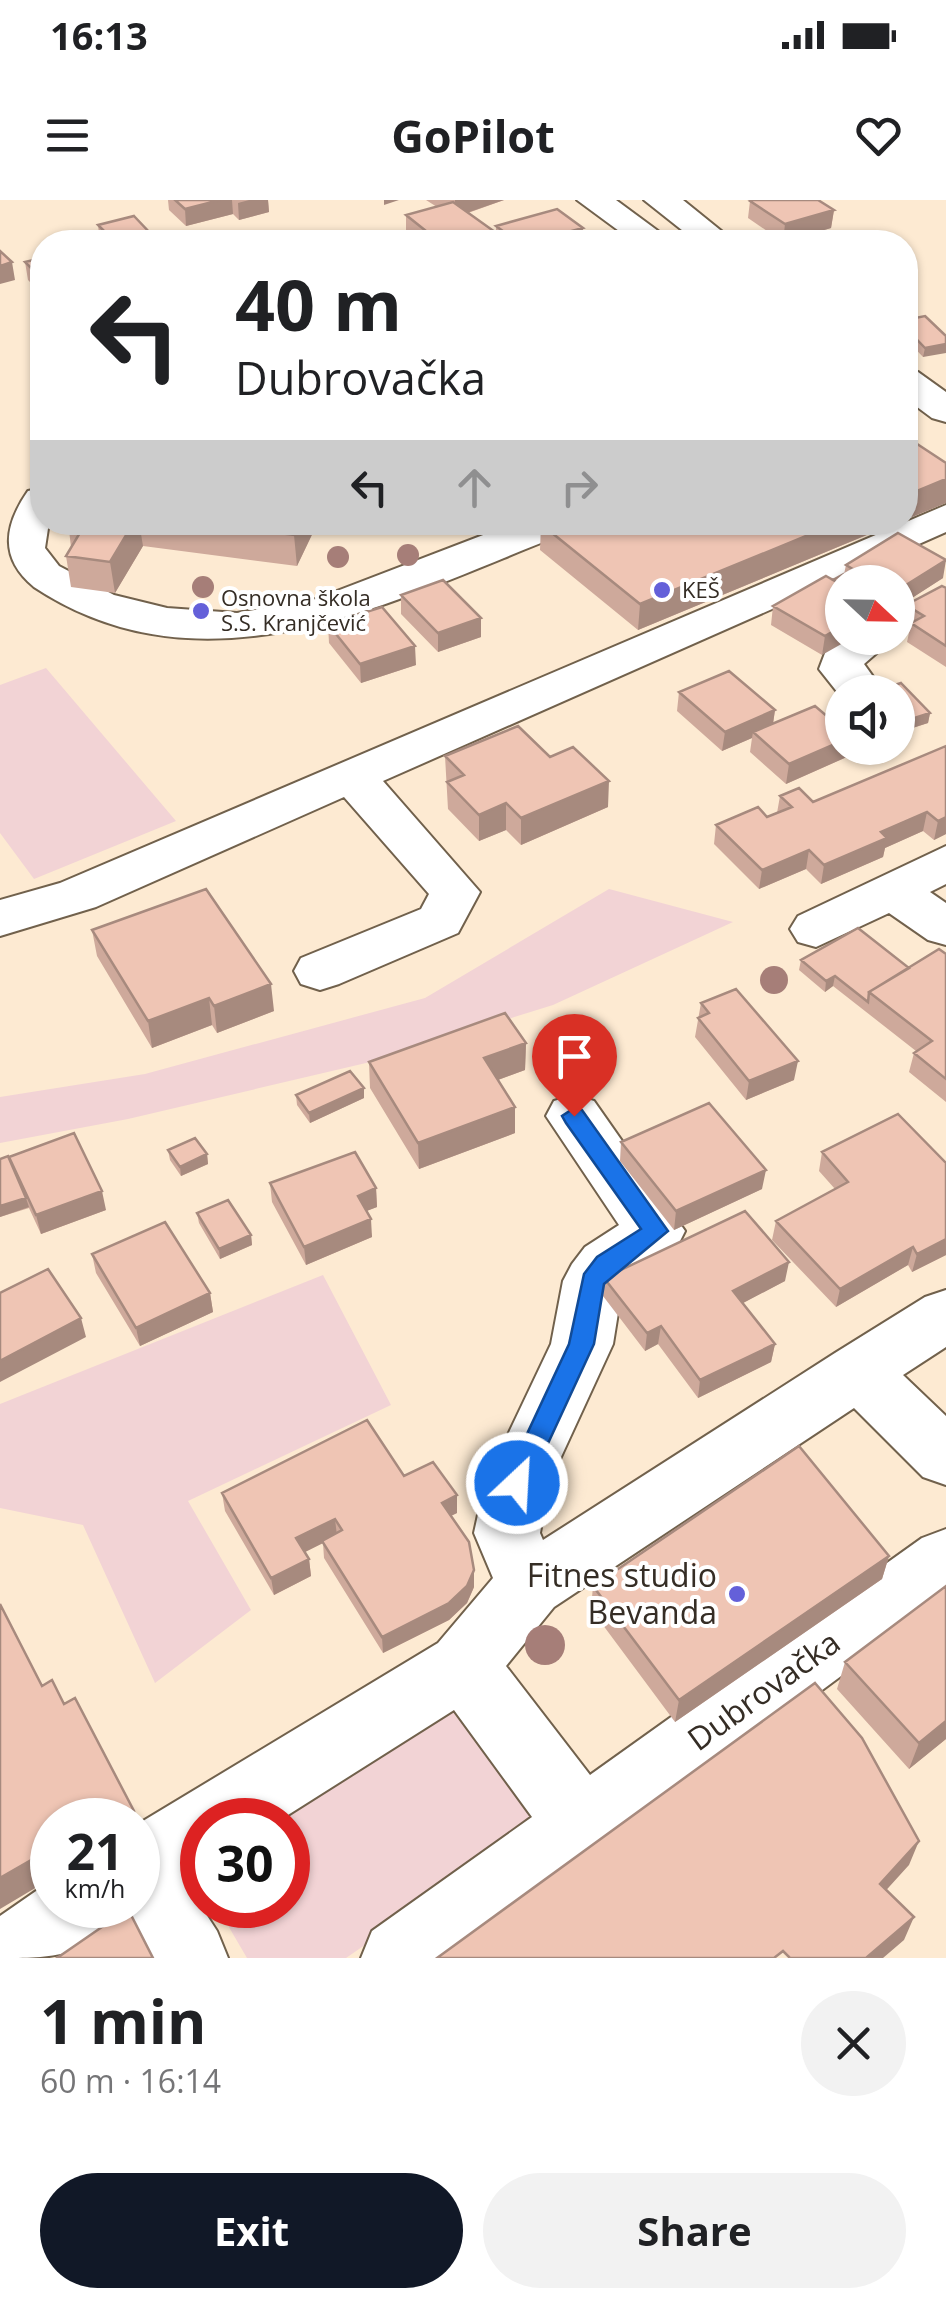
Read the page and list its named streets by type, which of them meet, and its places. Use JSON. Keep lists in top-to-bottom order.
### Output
{
  "streets": {
    "street": ["Dubrovačka"]
  },
  "places": ["KEŠ", "Osnovna škola S.S. Kranjčević", "Fitnes studio Bevanda"],
  "north": "right",
  "page": {
    "status": "16:13",
    "header": "GoPilot",
    "turn": ["40 m", "Dubrovačka"],
    "speed": "21 km/h",
    "limit": "30",
    "heading": ["1 min", "60 m · 16:14"],
    "buttons": ["Exit", "Share"]
  }
}
